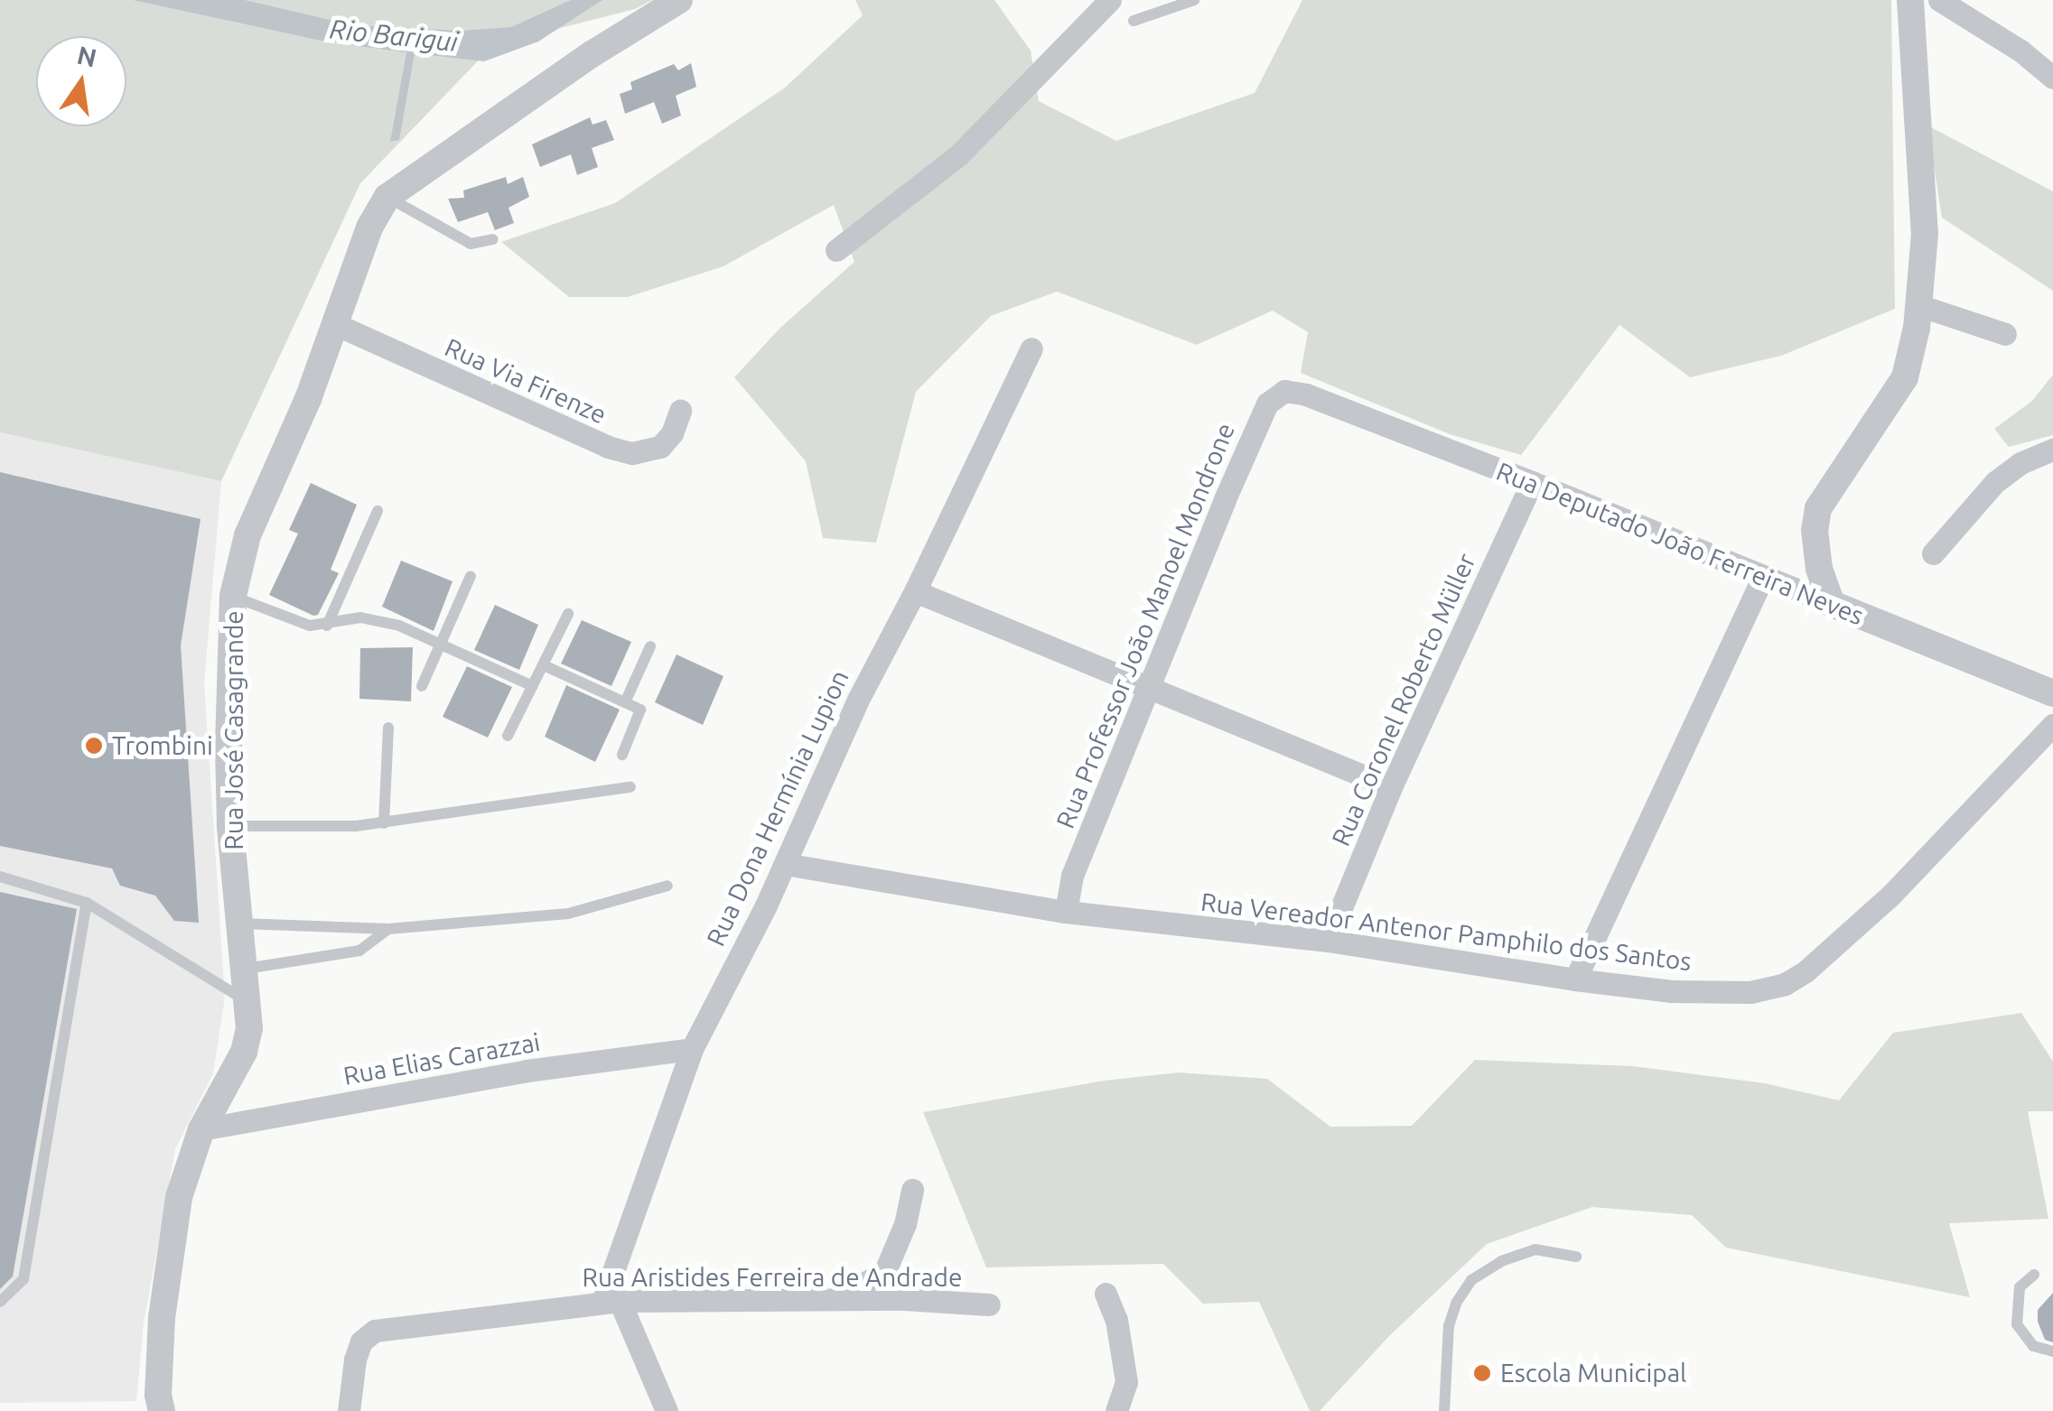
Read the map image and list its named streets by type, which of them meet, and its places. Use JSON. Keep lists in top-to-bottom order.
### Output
{
  "streets": {
    "street": [
      "Rua Via Firenze",
      "Rua Deputado João Ferreira Neves",
      "Rua Professor João Manoel Mondrone",
      "Rua Coronel Roberto Müller",
      "Rua José Casagrande",
      "Rua Dona Hermínia Lupion",
      "Rua Vereador Antenor Pamphilo dos Santos",
      "Rua Elias Carazzai",
      "Rua Aristides Ferreira de Andrade"
    ]
  },
  "crossings": [
    ["Rua Via Firenze", "Rua José Casagrande"],
    ["Rua Deputado João Ferreira Neves", "Rua Professor João Manoel Mondrone"],
    ["Rua Deputado João Ferreira Neves", "Rua Coronel Roberto Müller"],
    ["Rua Professor João Manoel Mondrone", "Rua Vereador Antenor Pamphilo dos Santos"],
    ["Rua Coronel Roberto Müller", "Rua Vereador Antenor Pamphilo dos Santos"],
    ["Rua José Casagrande", "Rua Elias Carazzai"],
    ["Rua Dona Hermínia Lupion", "Rua Vereador Antenor Pamphilo dos Santos"],
    ["Rua Dona Hermínia Lupion", "Rua Elias Carazzai"],
    ["Rua Dona Hermínia Lupion", "Rua Aristides Ferreira de Andrade"]
  ],
  "water": ["Rio Barigui"],
  "places": ["Trombini", "Escola Municipal"],
  "north": "top"
}
